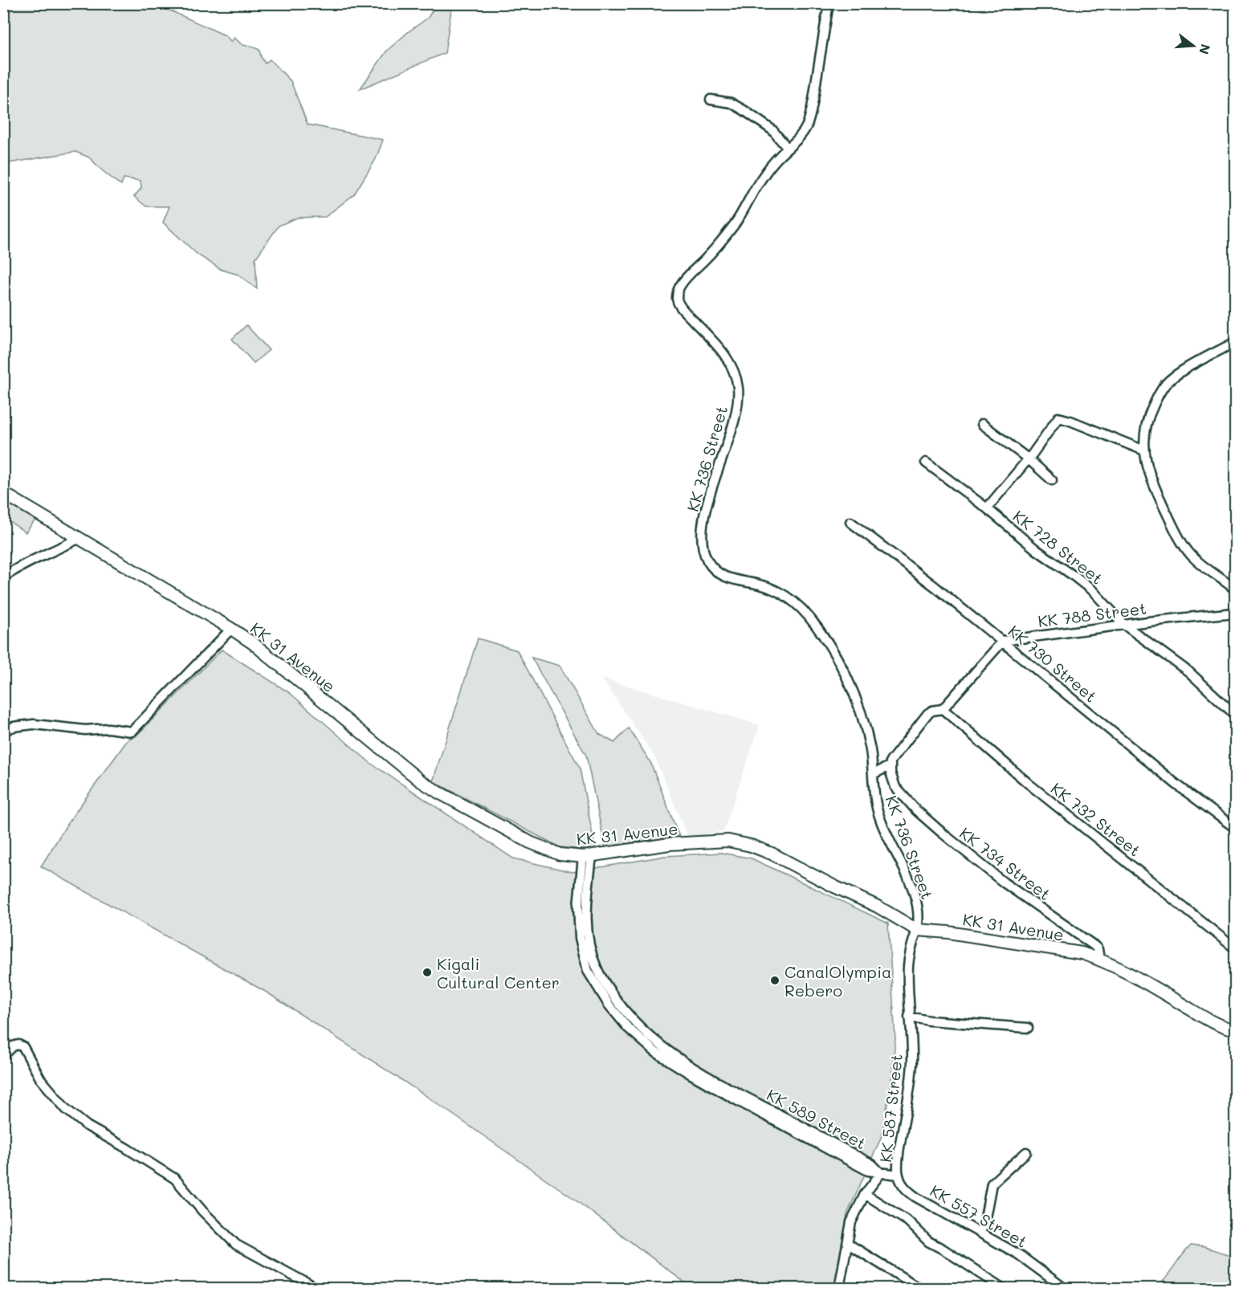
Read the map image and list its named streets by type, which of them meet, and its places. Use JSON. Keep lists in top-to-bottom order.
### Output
{
  "streets": {
    "main road": ["KK 31 Avenue"],
    "street": [
      "KK 736 Street",
      "KK 728 Street",
      "KK 788 Street",
      "KK 730 Street",
      "KK 732 Street",
      "KK 734 Street",
      "KK 587 Street",
      "KK 589 Street",
      "KK 557 Street"
    ]
  },
  "crossings": [
    ["KK 736 Street", "KK 31 Avenue"],
    ["KK 736 Street", "KK 587 Street"],
    ["KK 728 Street", "KK 788 Street"],
    ["KK 788 Street", "KK 730 Street"],
    ["KK 31 Avenue", "KK 734 Street"],
    ["KK 31 Avenue", "KK 587 Street"],
    ["KK 31 Avenue", "KK 589 Street"],
    ["KK 587 Street", "KK 589 Street"],
    ["KK 587 Street", "KK 557 Street"]
  ],
  "places": ["Kigali Cultural Center", "CanalOlympia Rebero"],
  "north": "right"
}
